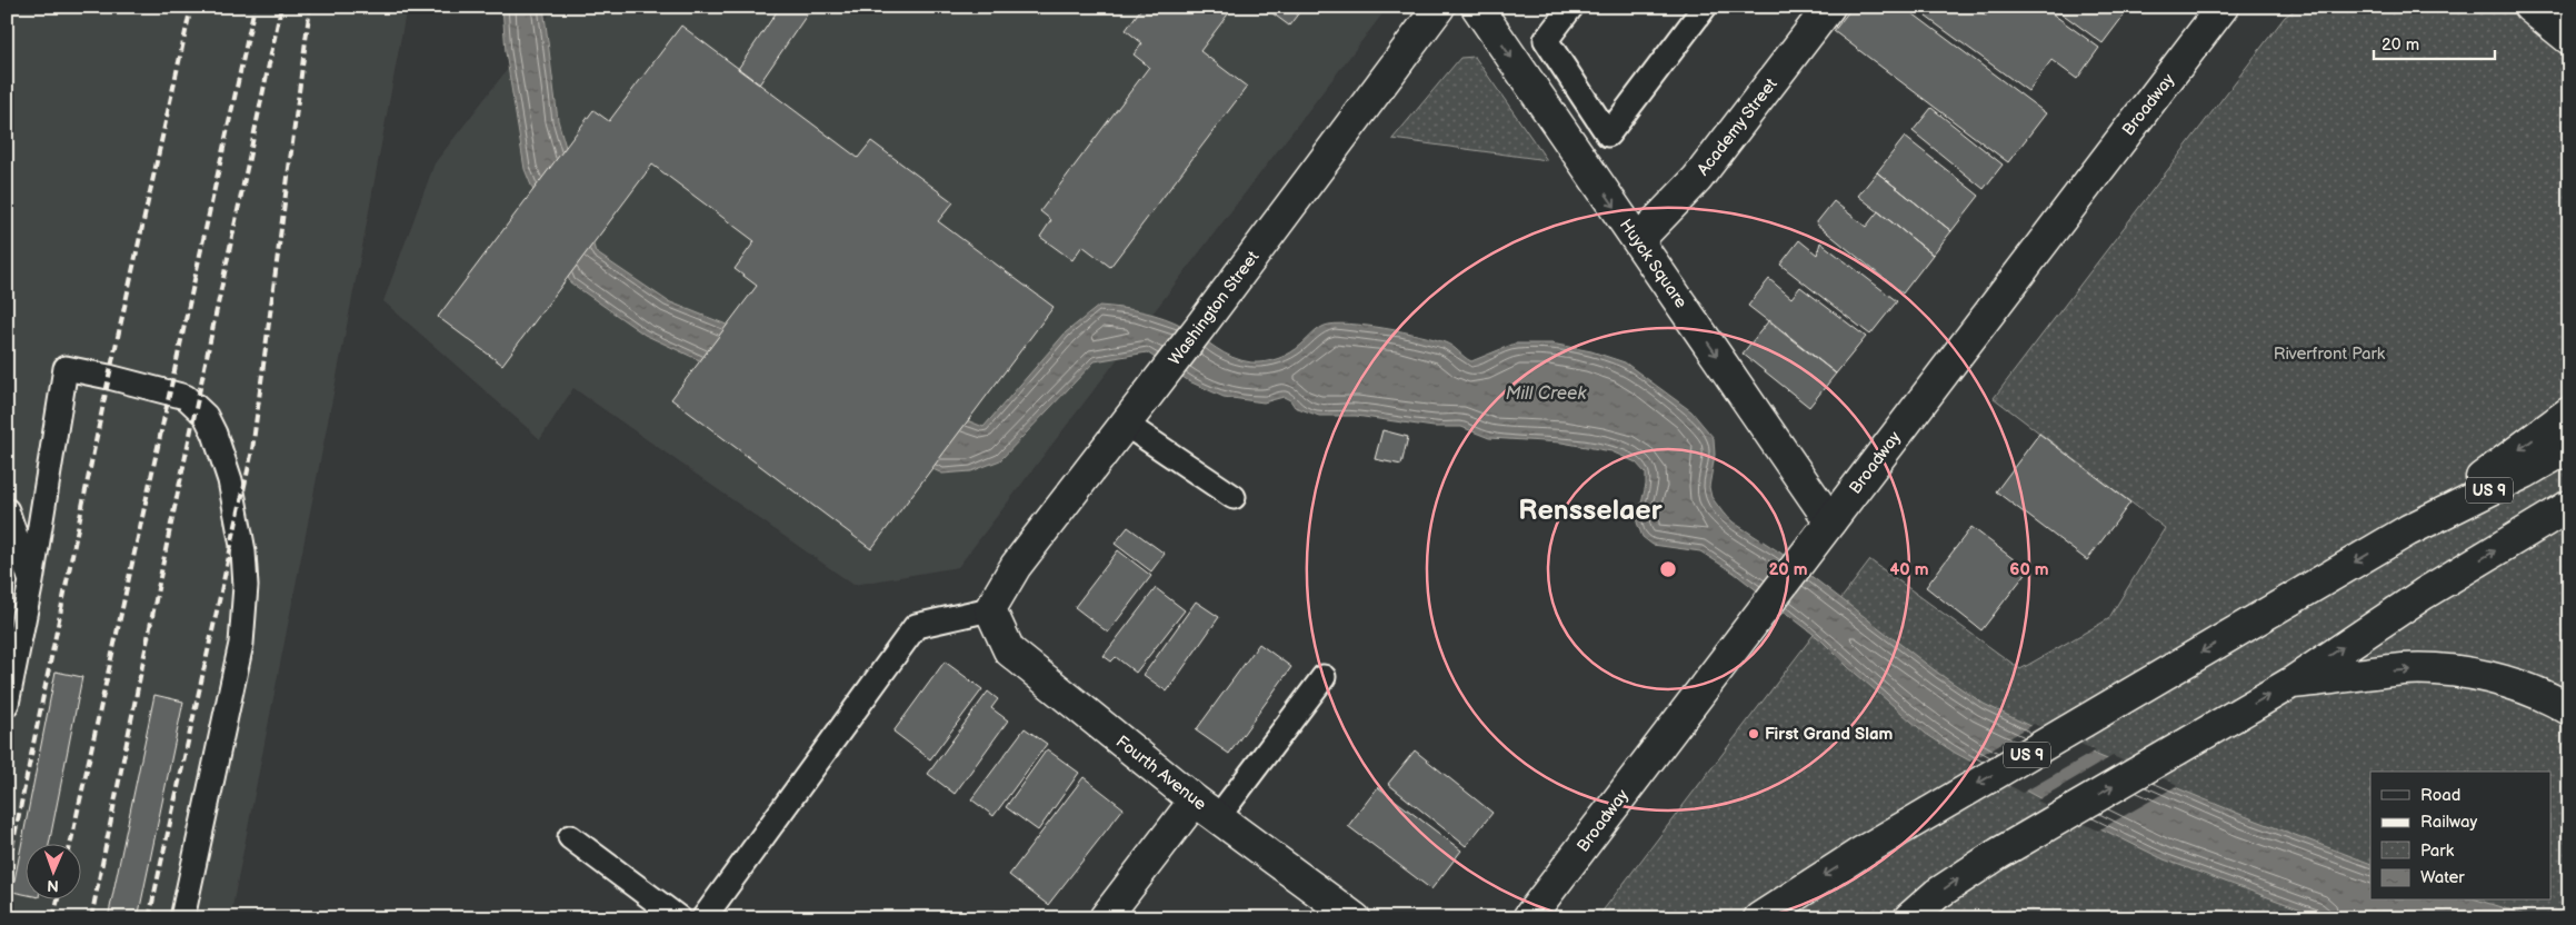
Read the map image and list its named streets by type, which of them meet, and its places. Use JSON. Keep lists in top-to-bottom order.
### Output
{
  "streets": {
    "main road": [
      "Broadway",
      "Academy Street",
      "Huyck Square",
      "Washington Street",
      "US 9",
      "Fourth Avenue"
    ]
  },
  "crossings": [
    ["Broadway", "Huyck Square"],
    ["Academy Street", "Huyck Square"],
    ["Washington Street", "Fourth Avenue"]
  ],
  "one_way": ["Huyck Square"],
  "districts": ["Rensselaer"],
  "water": ["Mill Creek"],
  "parks": ["Riverfront Park"],
  "places": ["First Grand Slam"],
  "legend": [
    "Road",
    "Railway",
    "Park",
    "Water"
  ],
  "scale_bar": "20 m",
  "north": "bottom",
  "rings": ["20 m", "40 m", "60 m"]
}
